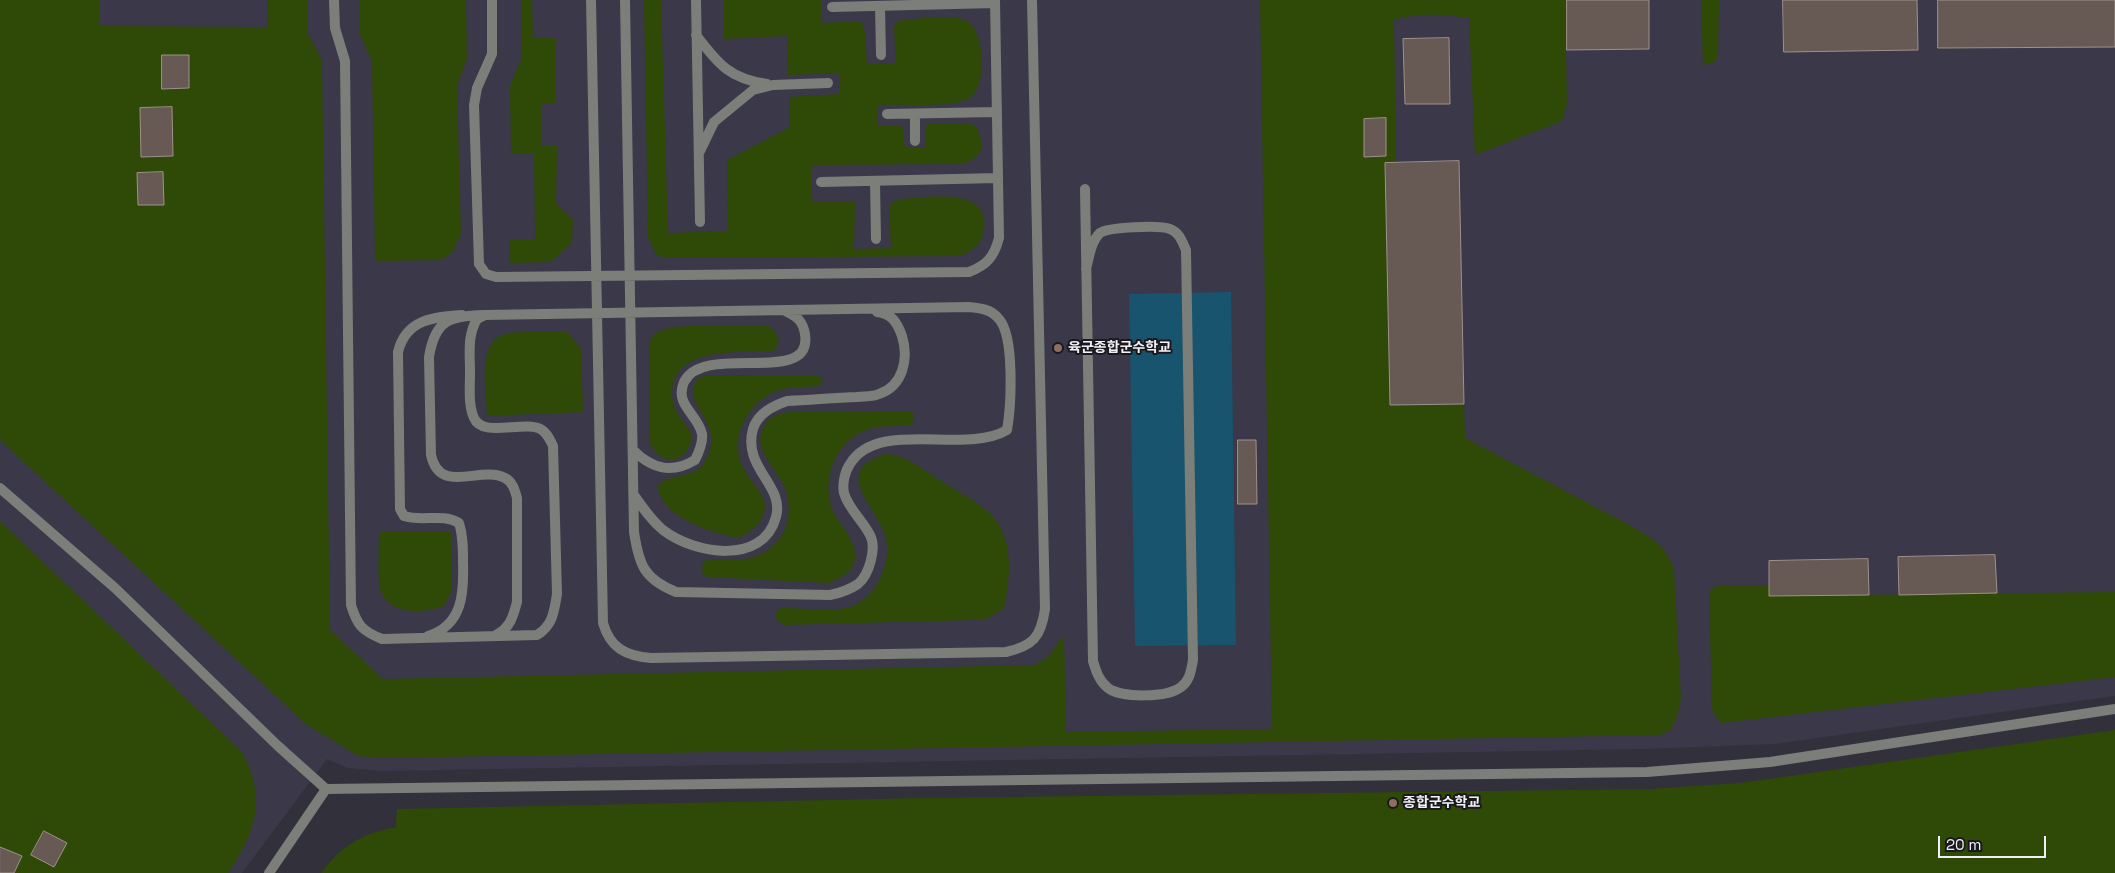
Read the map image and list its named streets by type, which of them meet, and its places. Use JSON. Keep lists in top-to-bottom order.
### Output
{
  "places": ["육군종합군수학교", "종합군수학교"],
  "scale_bar": "20 m"
}
